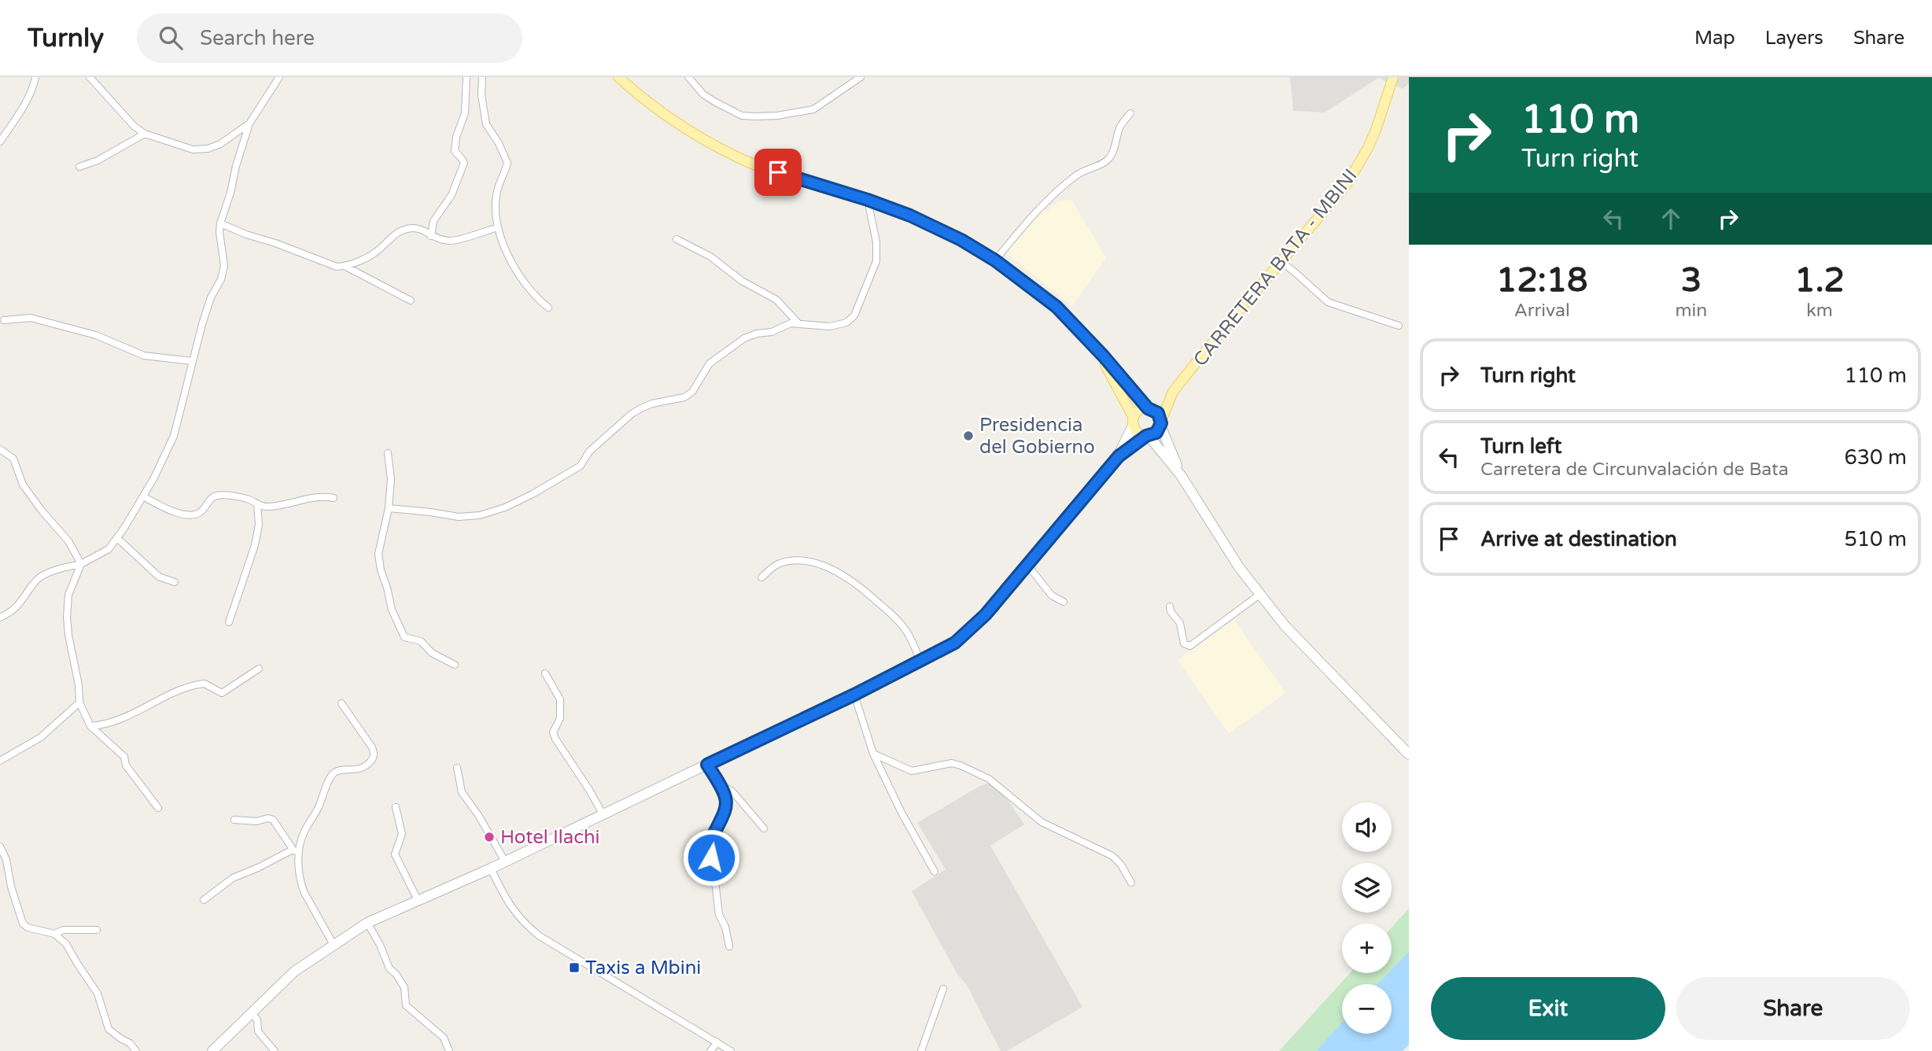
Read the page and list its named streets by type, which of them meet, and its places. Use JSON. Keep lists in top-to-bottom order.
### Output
{
  "streets": {
    "main road": ["CARRETERA BATA - MBINI"]
  },
  "places": {
    "other": ["Presidencia del Gobierno", "Hotel Ilachi"],
    "transit": ["Taxis a Mbini"]
  },
  "page": {
    "header": "Turnly",
    "search": "Search here",
    "nav": ["Map", "Layers", "Share"],
    "turn": ["110 m", "Turn right"],
    "eta": [
      "12:18",
      "Arrival",
      "3",
      "min",
      "1.2",
      "km"
    ],
    "list": [
      {
        "name": "Turn right",
        "value": "110 m"
      },
      {
        "name": "Turn left",
        "note": "Carretera de Circunvalación de Bata",
        "value": "630 m"
      },
      {
        "name": "Arrive at destination",
        "value": "510 m"
      }
    ],
    "map_buttons": ["+", "−"],
    "buttons": ["Exit", "Share"]
  }
}
